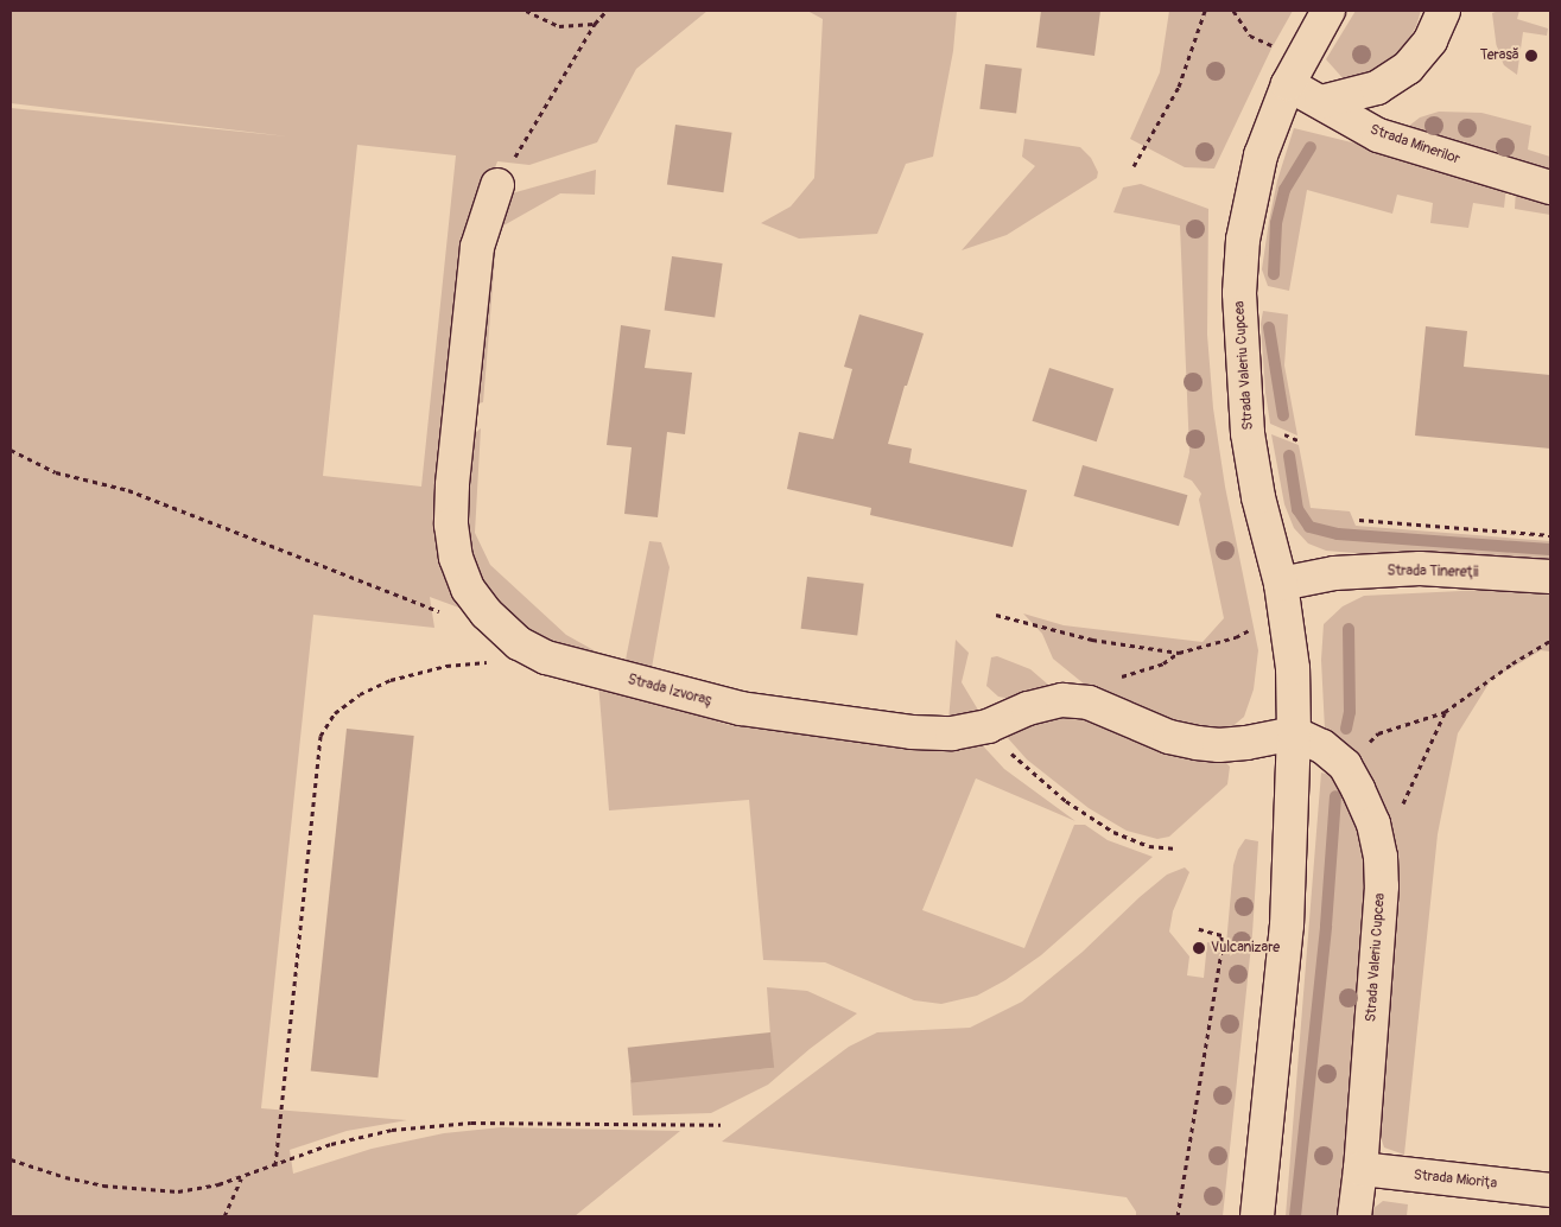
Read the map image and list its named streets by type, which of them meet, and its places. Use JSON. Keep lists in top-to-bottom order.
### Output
{
  "streets": {
    "street": [
      "Strada Minerilor",
      "Strada Valeriu Cupcea",
      "Strada Tinereţii",
      "Strada Izvoraş",
      "Strada Mioriţa"
    ]
  },
  "crossings": [
    ["Strada Minerilor", "Strada Valeriu Cupcea"],
    ["Strada Valeriu Cupcea", "Strada Tinereţii"],
    ["Strada Valeriu Cupcea", "Strada Izvoraş"],
    ["Strada Valeriu Cupcea", "Strada Mioriţa"]
  ],
  "places": ["Terasă", "Vulcanizare"]
}
